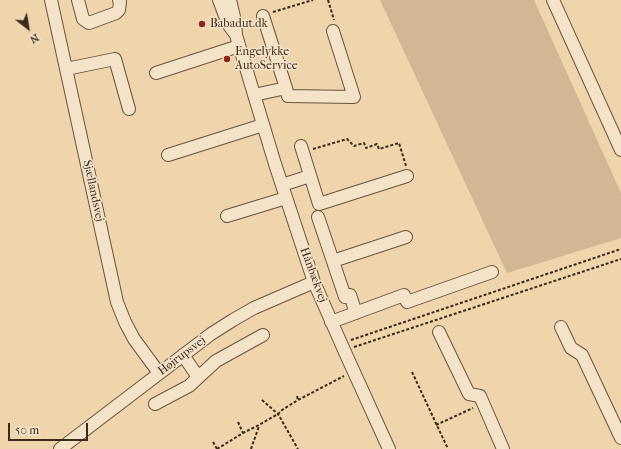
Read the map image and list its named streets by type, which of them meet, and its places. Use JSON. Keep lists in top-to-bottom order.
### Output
{
  "streets": {
    "street": ["Sjællandsvej", "Hånbækvej", "Højrupsvej"]
  },
  "crossings": [
    ["Sjællandsvej", "Højrupsvej"],
    ["Hånbækvej", "Højrupsvej"]
  ],
  "places": ["Babadut.dk", "Engelykke AutoService"],
  "scale_bar": "50 m",
  "north": "bottom right"
}
